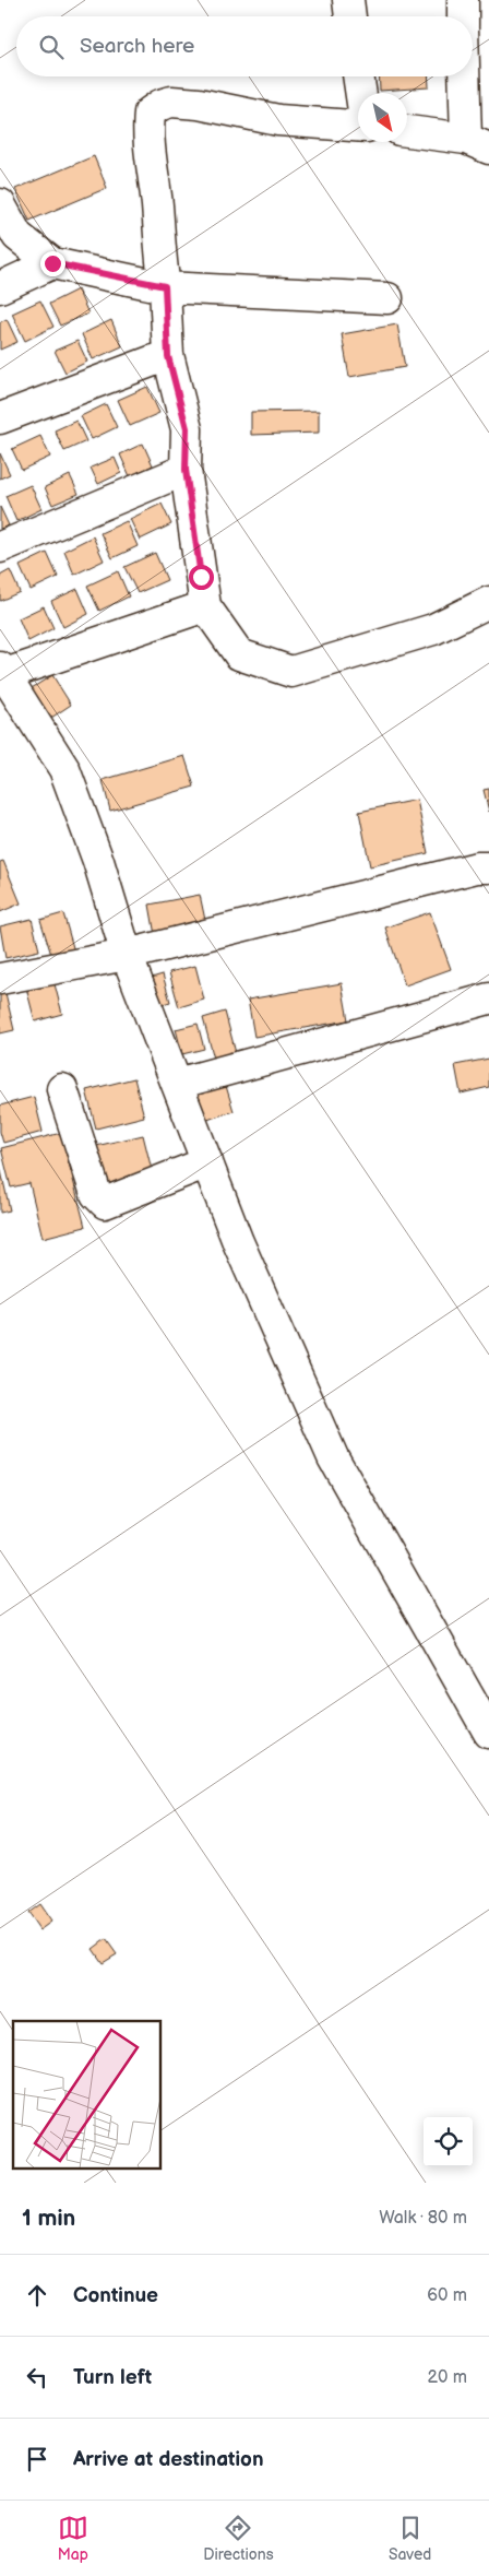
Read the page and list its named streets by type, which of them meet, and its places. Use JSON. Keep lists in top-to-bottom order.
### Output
{
  "north": "bottom right",
  "page": {
    "search": "Search here",
    "heading": ["1 min", "Walk · 80 m"],
    "list": [
      ["Continue", "60 m"],
      ["Turn left", "20 m"],
      "Arrive at destination"
    ],
    "nav": ["Map", "Directions", "Saved"]
  }
}
